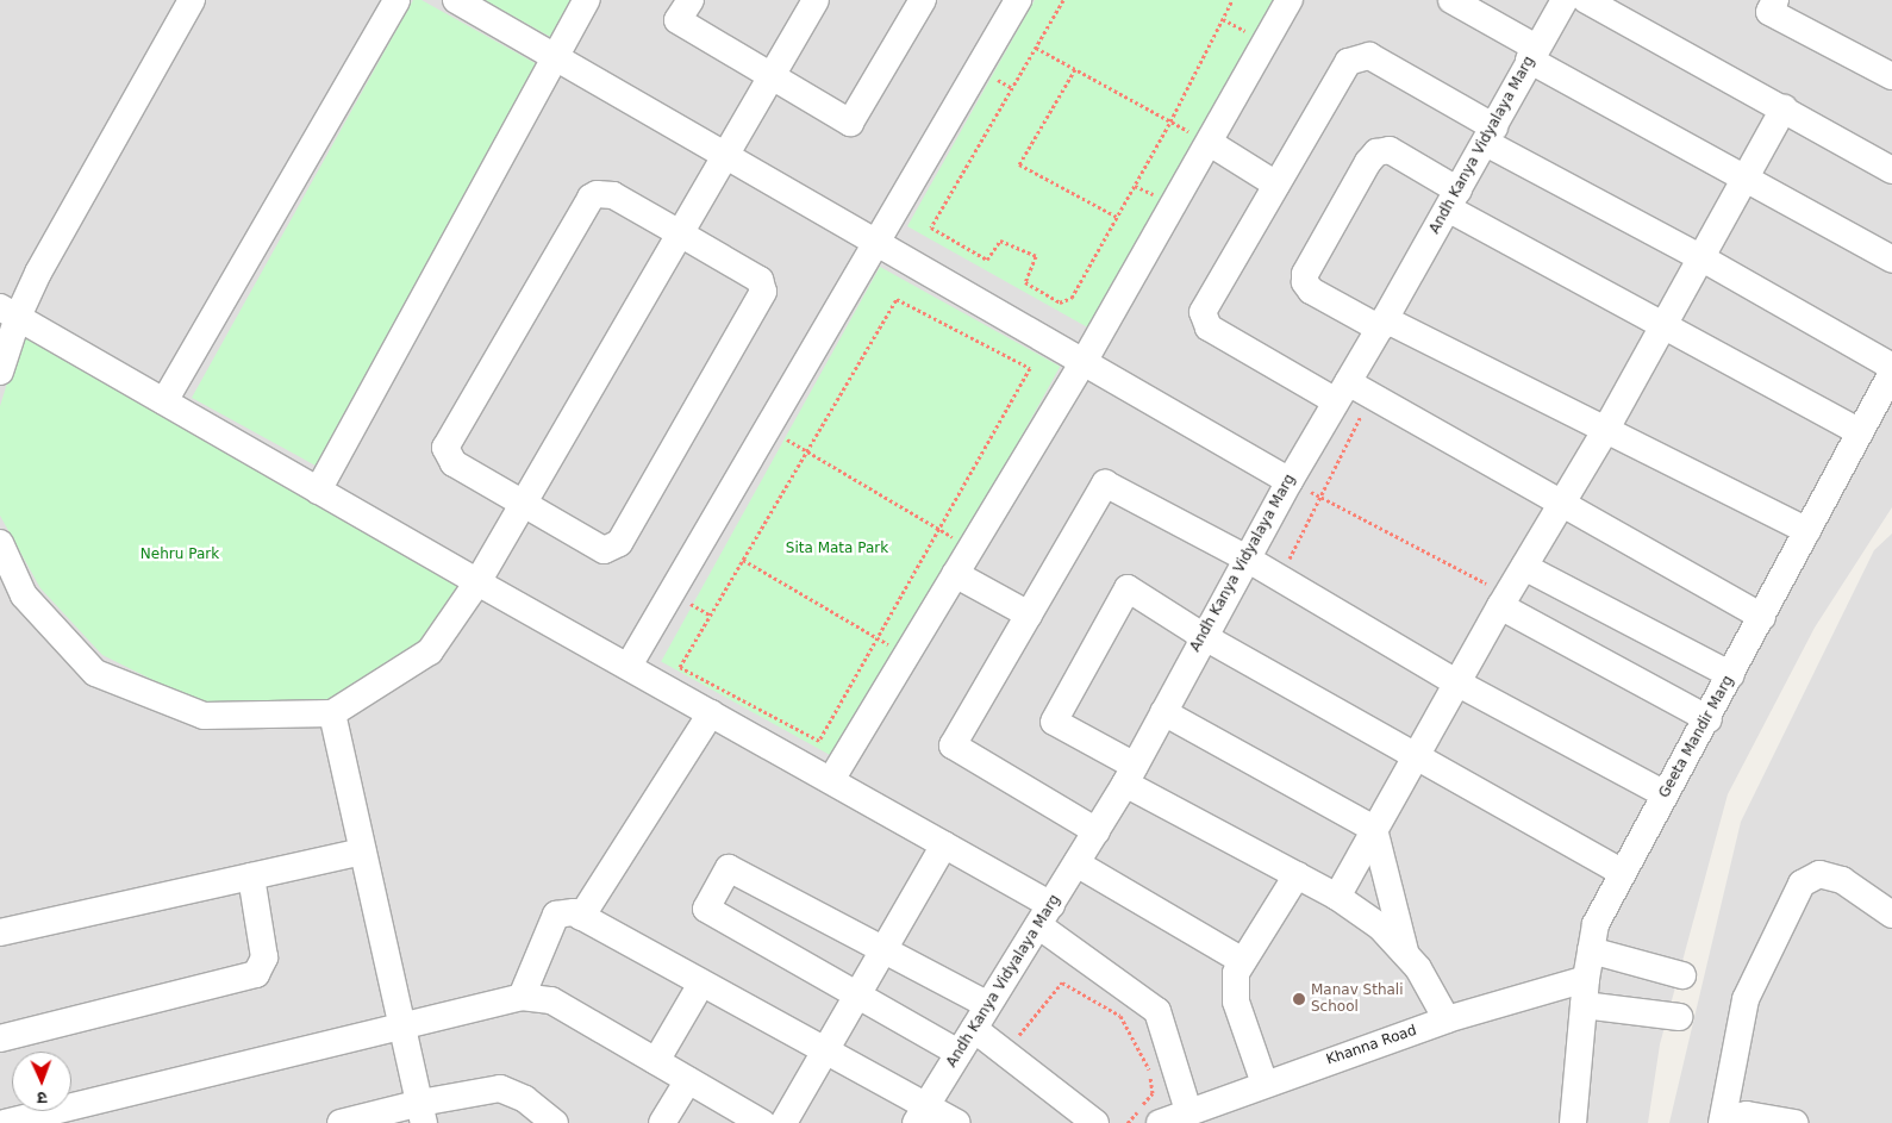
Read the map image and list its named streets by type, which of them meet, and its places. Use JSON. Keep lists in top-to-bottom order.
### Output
{
  "streets": {
    "street": ["Andh Kanya Vidyalaya Marg", "Geeta Mandir Marg", "Khanna Road"]
  },
  "crossings": [
    ["Geeta Mandir Marg", "Khanna Road"]
  ],
  "parks": ["Sita Mata Park", "Nehru Park"],
  "places": ["Manav Sthali School"],
  "north": "bottom"
}
